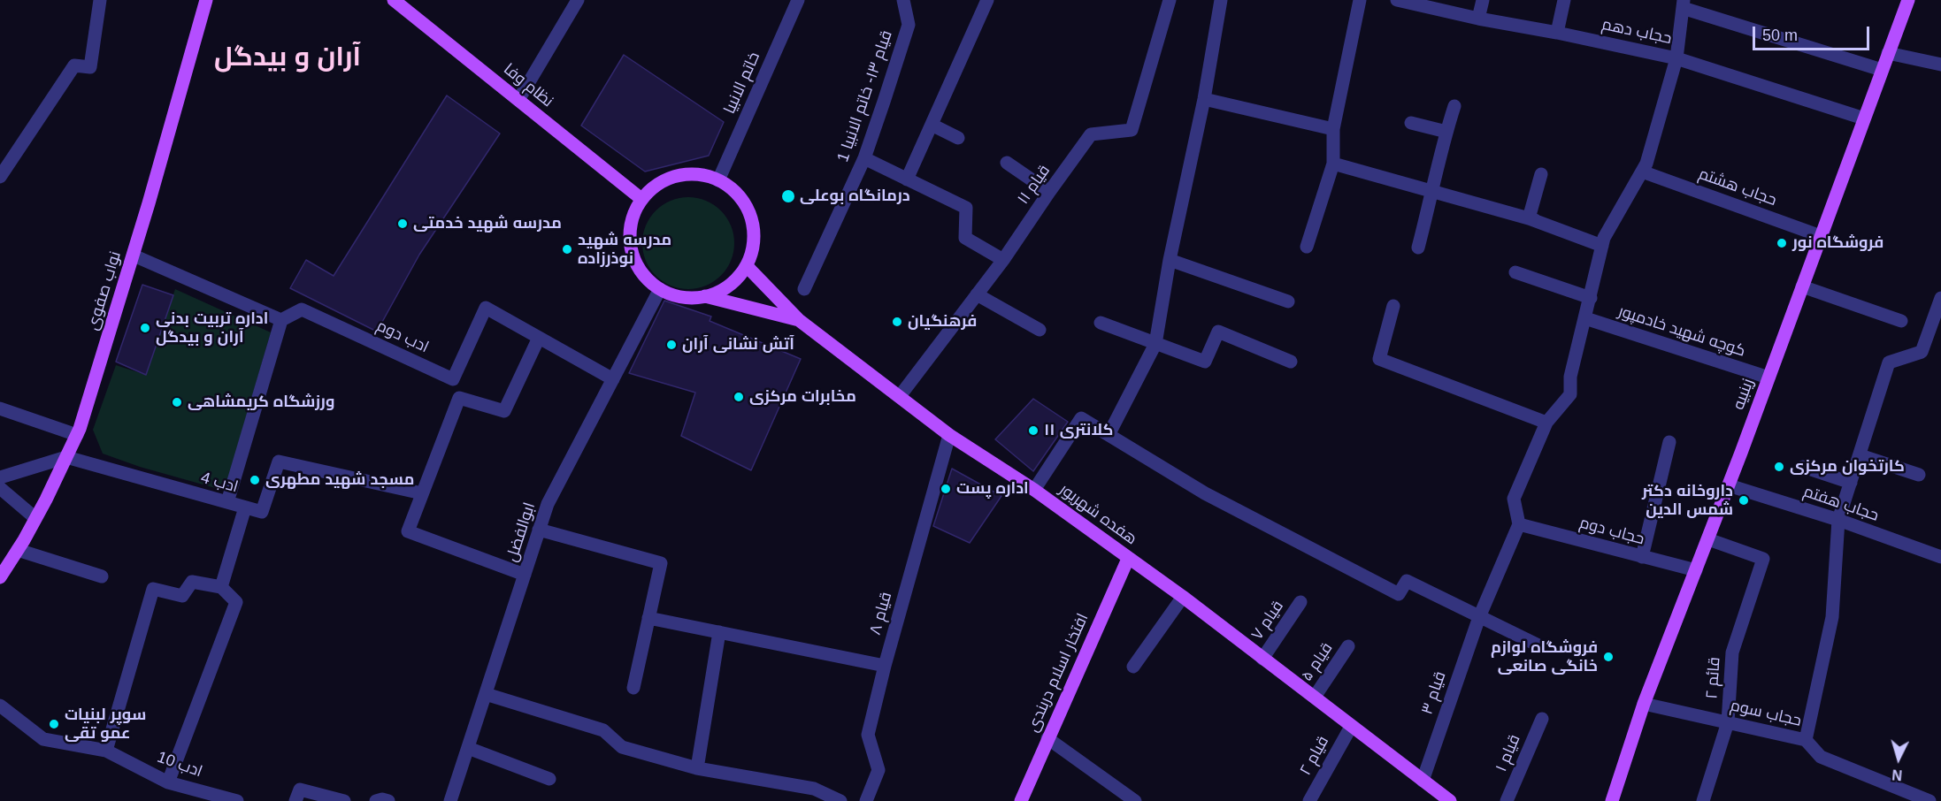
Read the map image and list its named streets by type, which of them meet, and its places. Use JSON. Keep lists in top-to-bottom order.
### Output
{
  "streets": {
    "main road": [
      "نظام وفا",
      "نواب صفوی",
      "زینبیه",
      "هفده شهریور",
      "افتخار اسلام دربندی"
    ],
    "street": [
      "حجاب دهم",
      "خاتم الانبیا",
      "قیام ۱۳- خاتم الانبیا 1",
      "قیام ۱۱",
      "حجاب هشتم",
      "کوچه شهید خادمپور",
      "ادب دوم",
      "ادب 4",
      "حجاب هفتم",
      "حجاب دوم",
      "ابوالفضل",
      "قیام ۸",
      "قیام ۷",
      "قیام ۵",
      "قائم ۲",
      "قیام ۳",
      "حجاب سوم",
      "قیام ۱",
      "قیام ۲",
      "ادب 10"
    ]
  },
  "crossings": [
    ["حجاب دهم", "زینبیه"],
    ["خاتم الانبیا", "نظام وفا"],
    ["خاتم الانبیا", "هفده شهریور"],
    ["خاتم الانبیا", "ابوالفضل"],
    ["نظام وفا", "هفده شهریور"],
    ["نظام وفا", "ابوالفضل"],
    ["قیام ۱۱", "هفده شهریور"],
    ["حجاب هشتم", "زینبیه"],
    ["نواب صفوی", "ادب 4"],
    ["کوچه شهید خادمپور", "زینبیه"],
    ["زینبیه", "حجاب هفتم"],
    ["زینبیه", "حجاب دوم"],
    ["زینبیه", "قائم ۲"],
    ["زینبیه", "حجاب سوم"],
    ["هفده شهریور", "ابوالفضل"],
    ["هفده شهریور", "قیام ۸"],
    ["هفده شهریور", "قیام ۷"],
    ["هفده شهریور", "قیام ۵"],
    ["هفده شهریور", "افتخار اسلام دربندی"],
    ["هفده شهریور", "قیام ۳"],
    ["هفده شهریور", "قیام ۲"],
    ["حجاب دوم", "قیام ۳"],
    ["قائم ۲", "حجاب سوم"]
  ],
  "districts": ["آران و بیدگل"],
  "places": [
    "درمانگاه بوعلی",
    "مدرسه شهید خدمتی",
    "فروشگاه نور",
    "مدرسه شهید نوذرزاده",
    "فرهنگیان",
    "اداره تربیت بدنی آران و بیدگل",
    "آتش نشانی آران",
    "مخابرات مرکزی",
    "ورزشگاه کریمشاهی",
    "کلانتری ۱۱",
    "کارتخوان مرکزی",
    "مسجد شهید مطهری",
    "اداره پست",
    "داروخانه دکتر شمس الدین",
    "فروشگاه لوازم خانگی صانعی",
    "سوپر لبنیات عمو تقی"
  ],
  "scale_bar": "50 m",
  "north": "bottom"
}
